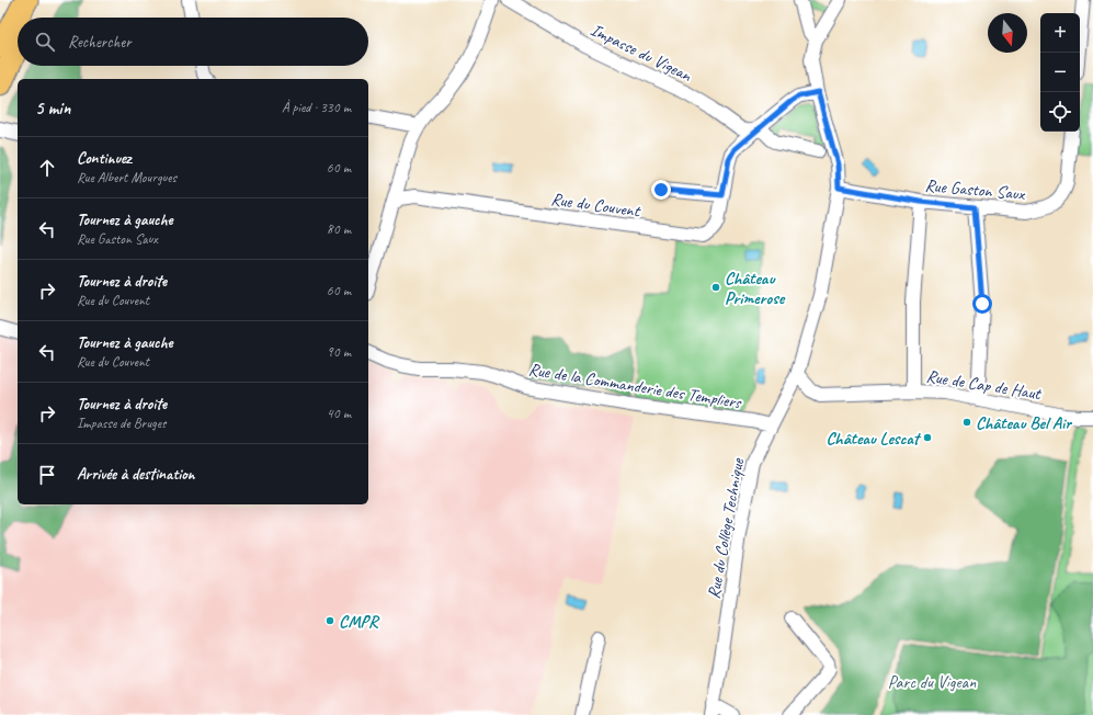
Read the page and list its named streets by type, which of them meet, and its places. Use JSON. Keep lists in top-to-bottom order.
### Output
{
  "streets": {
    "street": [
      "Impasse du Vigean",
      "Rue Gaston Saux",
      "Rue du Couvent",
      "Rue de Cap de Haut",
      "Rue de la Commanderie des Templiers",
      "Rue du Collège Technique"
    ]
  },
  "crossings": [
    ["Impasse du Vigean", "Rue du Couvent"],
    ["Rue Gaston Saux", "Rue du Collège Technique"],
    ["Rue de Cap de Haut", "Rue du Collège Technique"],
    ["Rue de la Commanderie des Templiers", "Rue du Collège Technique"]
  ],
  "parks": ["Parc du Vigean"],
  "places": [
    "Château Primerose",
    "Château Bel Air",
    "Château Lescat",
    "CMPR"
  ],
  "north": "bottom",
  "page": {
    "map_buttons": ["+", "−"],
    "search": "Rechercher",
    "heading": ["5 min", "À pied · 330 m"],
    "list": [
      ["Continuez", "Rue Albert Mourgues", "60 m"],
      ["Tournez à gauche", "Rue Gaston Saux", "80 m"],
      ["Tournez à droite", "Rue du Couvent", "60 m"],
      ["Tournez à gauche", "Rue du Couvent", "90 m"],
      ["Tournez à droite", "Impasse de Bruges", "40 m"],
      "Arrivée à destination"
    ]
  }
}
